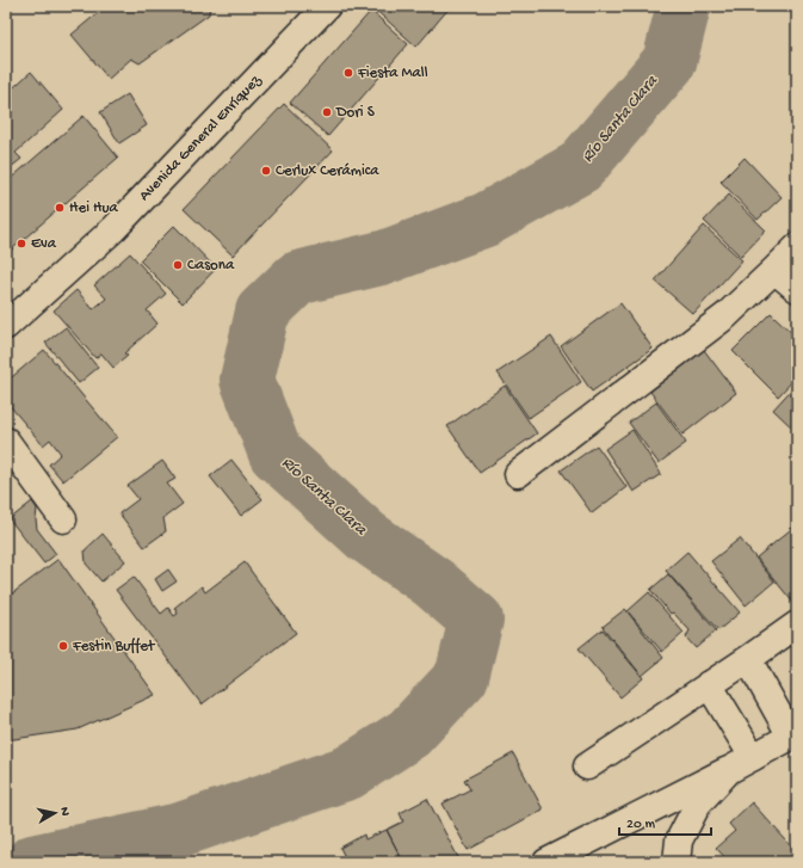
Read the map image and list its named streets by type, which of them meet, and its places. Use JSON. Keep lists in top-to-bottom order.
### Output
{
  "streets": {
    "main road": ["Avenida General Enríquez"]
  },
  "water": ["Río Santa Clara"],
  "places": [
    "Fiesta Mall",
    "Dori S",
    "Cerlux Cerámica",
    "Hei Hua",
    "Eva",
    "Casona",
    "Festin Buffet"
  ],
  "scale_bar": "20 m",
  "north": "right"
}
